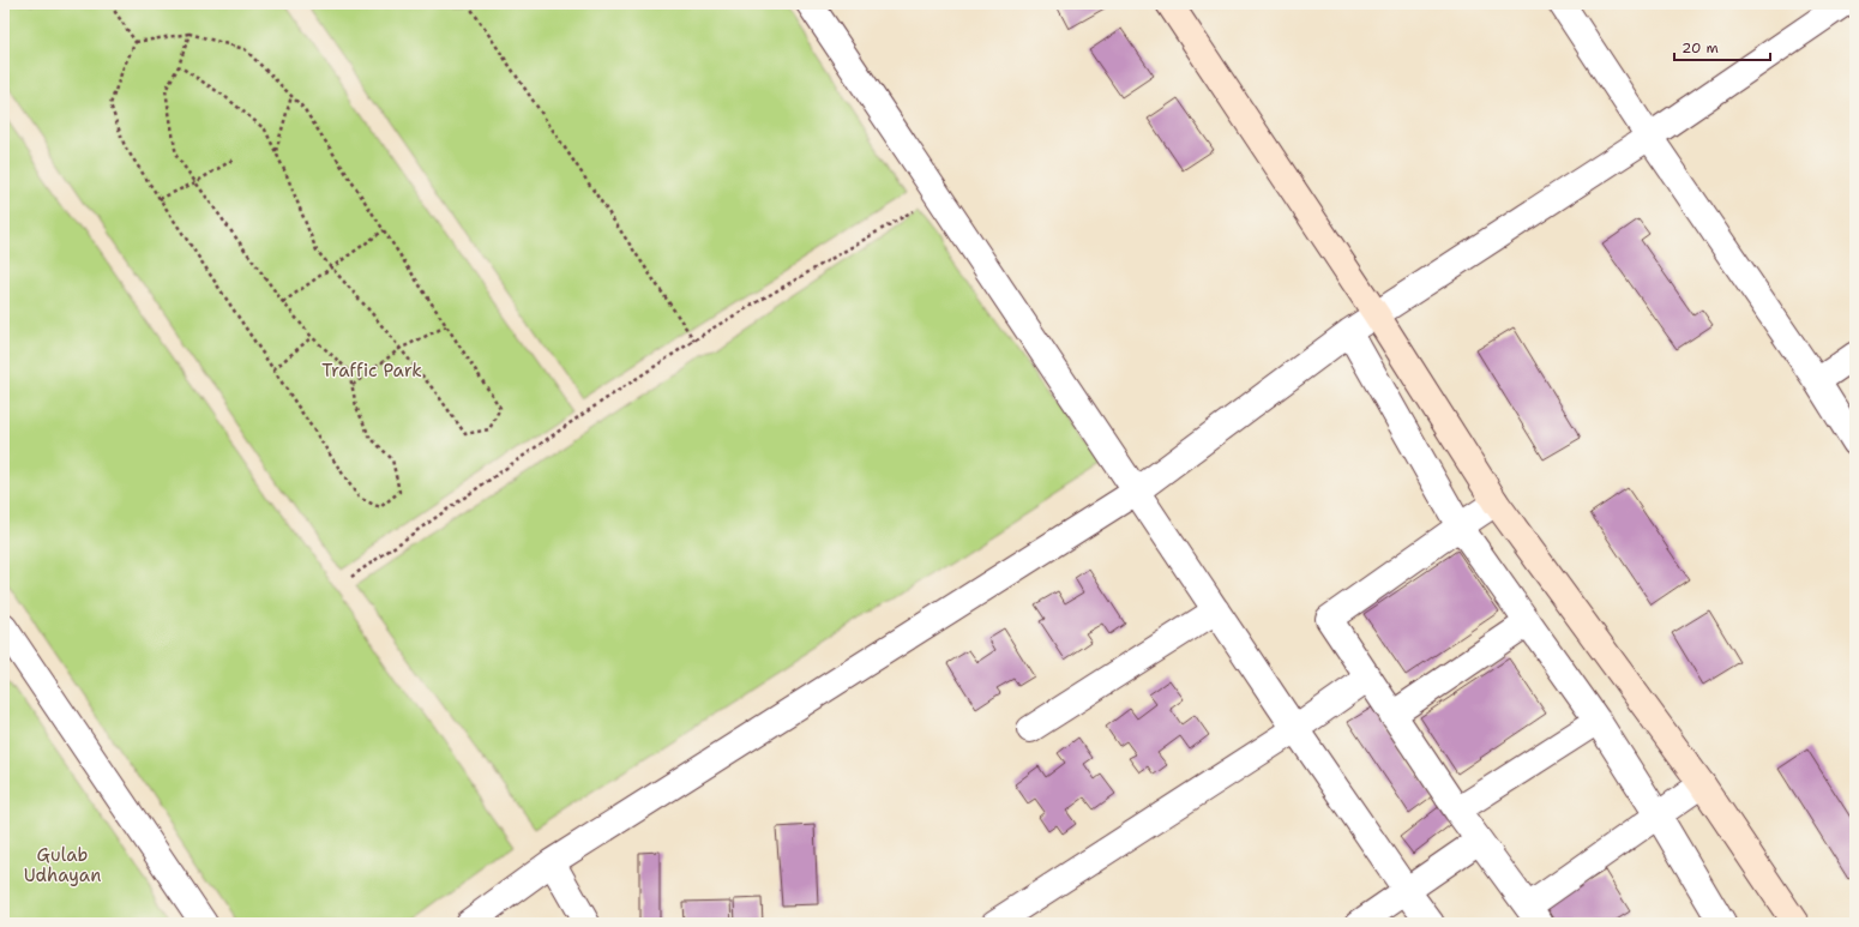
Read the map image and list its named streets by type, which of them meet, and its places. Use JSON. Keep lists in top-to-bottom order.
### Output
{
  "parks": ["Traffic Park", "Gulab Udhayan"],
  "scale_bar": "20 m"
}
